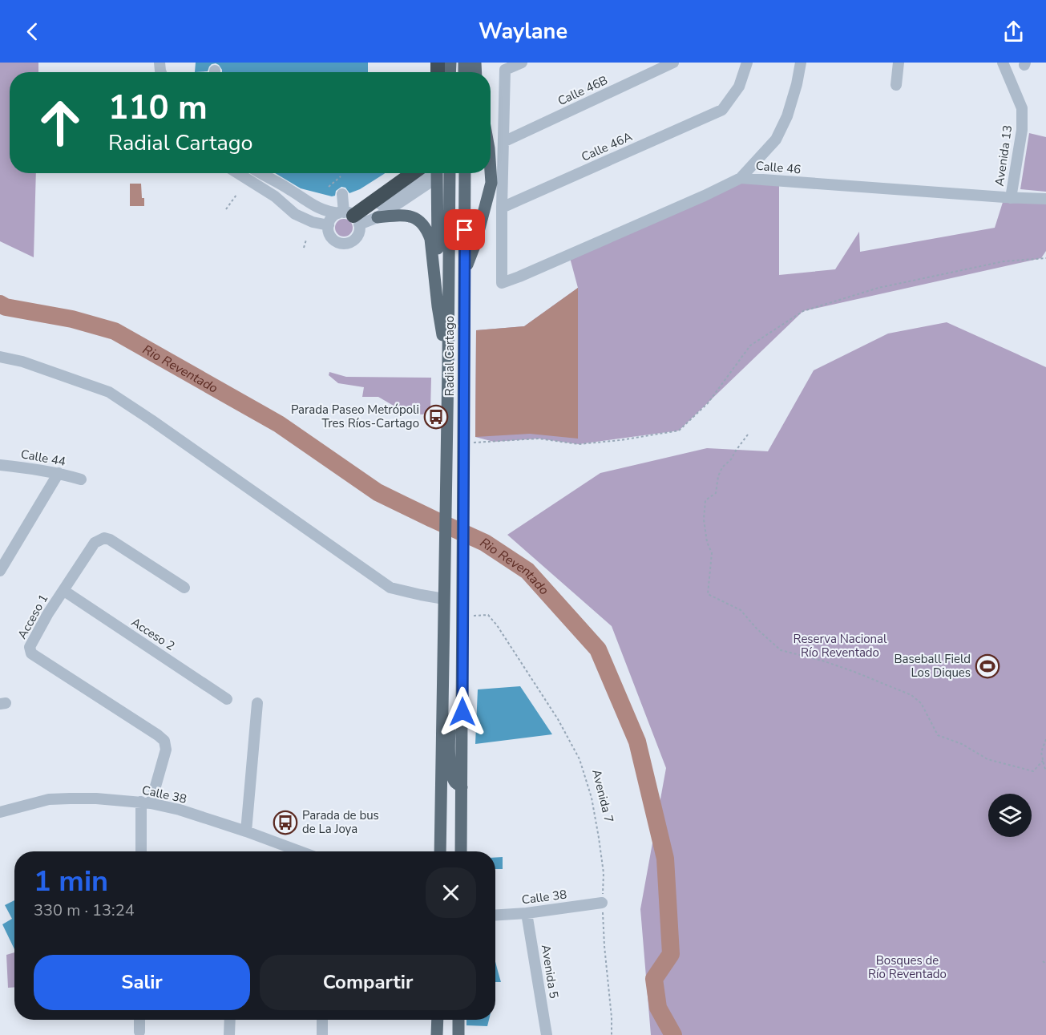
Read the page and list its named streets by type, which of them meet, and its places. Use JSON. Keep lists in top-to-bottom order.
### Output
{
  "streets": {
    "main road": ["Radial Cartago"],
    "street": [
      "Calle 46B",
      "Calle 46A",
      "Avenida 13",
      "Calle 46",
      "Calle 44",
      "Acceso 1",
      "Acceso 2",
      "Calle 38",
      "Avenida 5"
    ],
    "path": ["Avenida 7"]
  },
  "crossings": [
    ["Calle 46A", "Calle 46"],
    ["Avenida 13", "Calle 46"],
    ["Radial Cartago", "Avenida 7"],
    ["Acceso 1", "Acceso 2"],
    ["Acceso 1", "Calle 38"],
    ["Calle 38", "Avenida 7"],
    ["Calle 38", "Avenida 5"]
  ],
  "water": ["Rio Reventado"],
  "parks": ["Reserva Nacional Río Reventado", "Bosques de Río Reventado"],
  "places": {
    "bus stop": ["Parada Paseo Metrópoli Tres Ríos-Cartago", "Parada de bus de La Joya"],
    "sports": ["Baseball Field Los Diques"]
  },
  "page": {
    "header": "Waylane",
    "turn": ["110 m", "Radial Cartago"],
    "heading": ["1 min", "330 m · 13:24"],
    "buttons": ["Salir", "Compartir"]
  }
}
